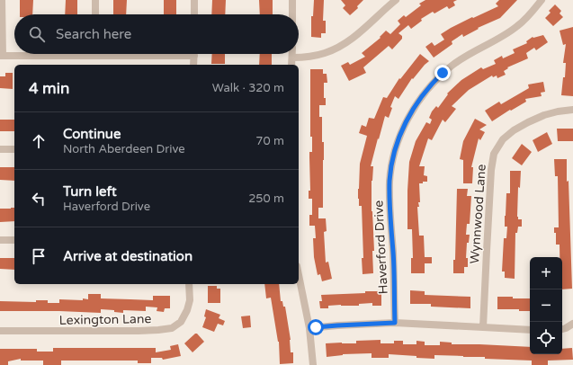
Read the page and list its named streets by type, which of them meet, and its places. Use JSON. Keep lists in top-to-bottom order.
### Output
{
  "streets": {
    "street": ["Wynnwood Lane", "Haverford Drive", "Lexington Lane"]
  },
  "page": {
    "search": "Search here",
    "heading": ["4 min", "Walk · 320 m"],
    "list": [
      ["Continue", "North Aberdeen Drive", "70 m"],
      ["Turn left", "Haverford Drive", "250 m"],
      "Arrive at destination"
    ],
    "map_buttons": ["+", "−"]
  }
}
